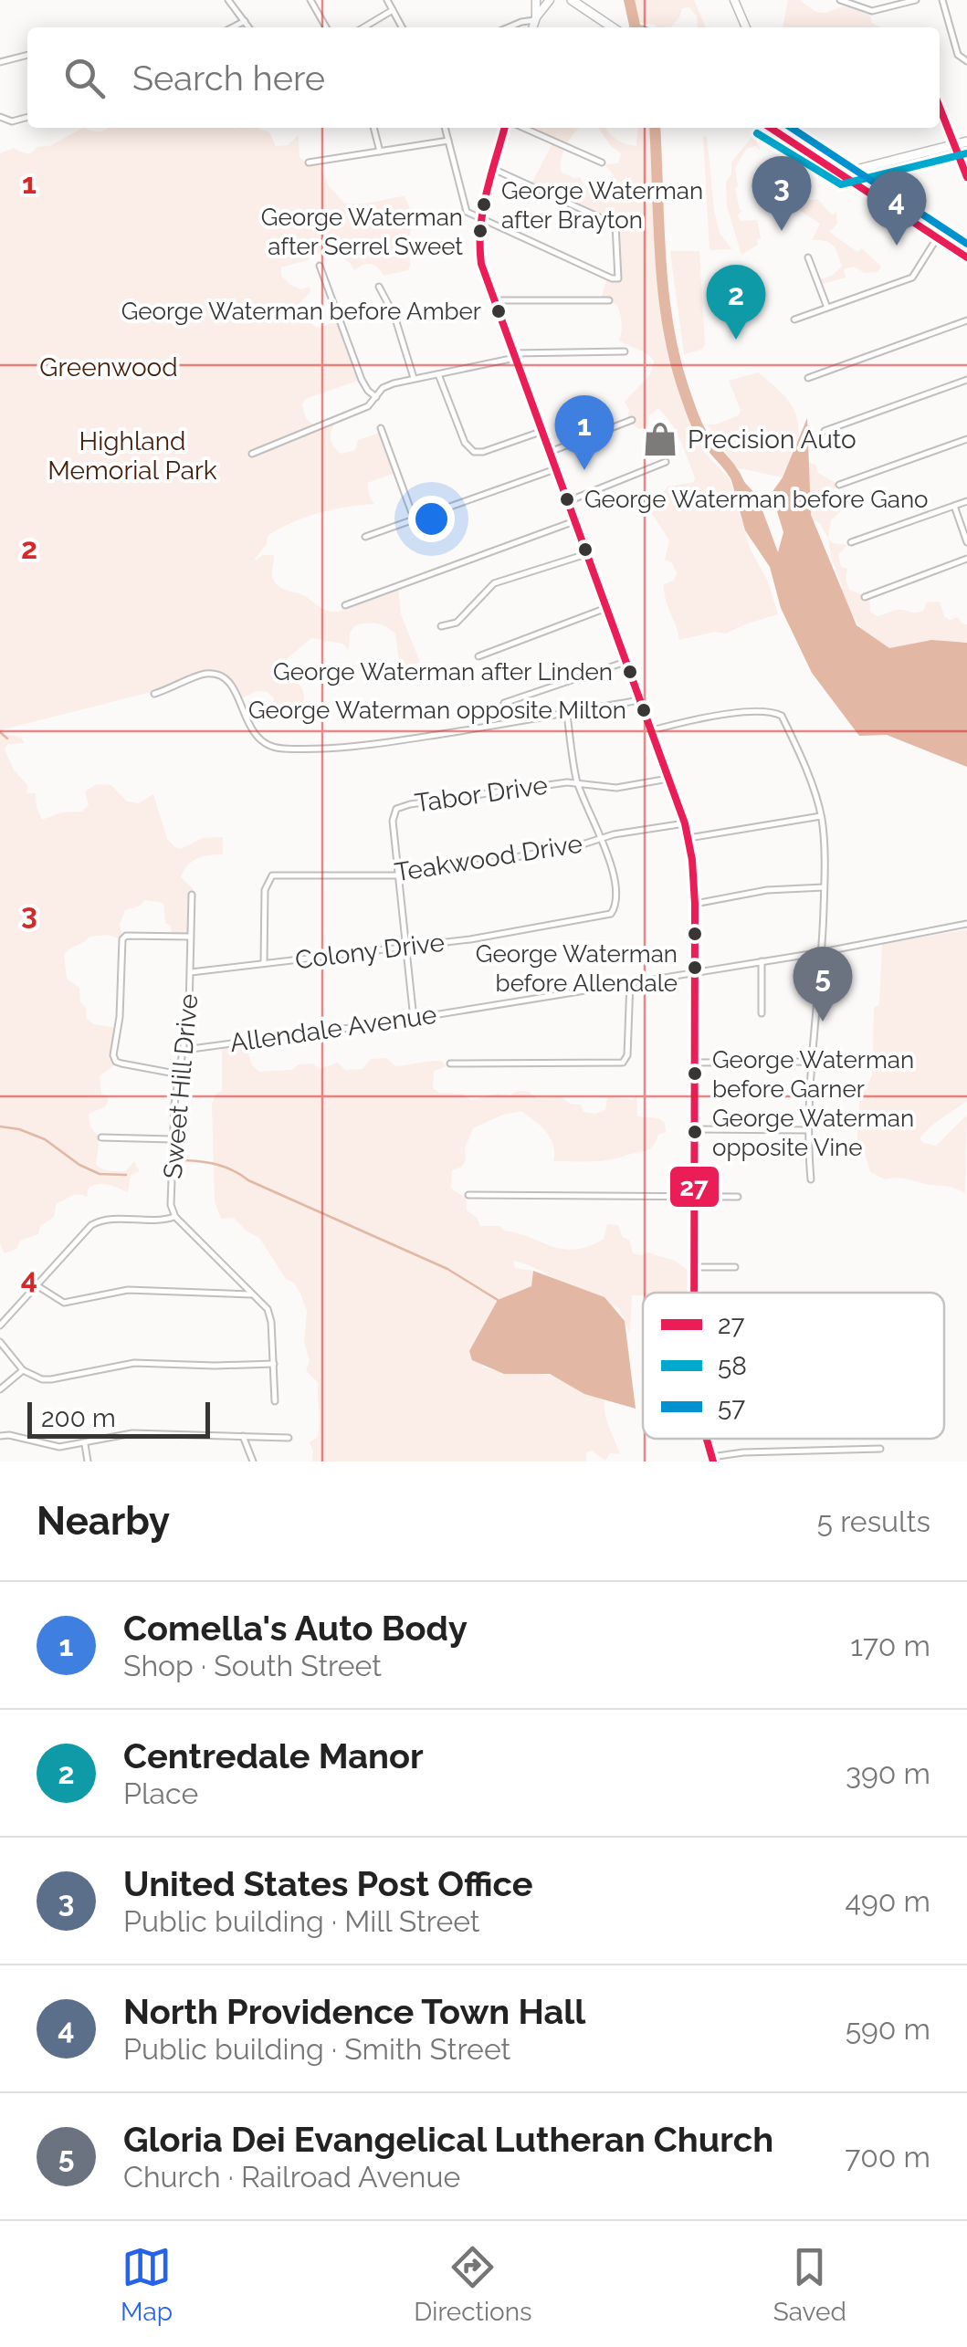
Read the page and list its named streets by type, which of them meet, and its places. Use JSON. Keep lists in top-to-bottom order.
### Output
{
  "streets": {
    "street": [
      "Tabor Drive",
      "Teakwood Drive",
      "Colony Drive",
      "Allendale Avenue",
      "Sweet Hill Drive"
    ]
  },
  "crossings": [
    ["Tabor Drive", "Teakwood Drive"],
    ["Tabor Drive", "Colony Drive"],
    ["Tabor Drive", "Allendale Avenue"],
    ["Teakwood Drive", "Colony Drive"],
    ["Colony Drive", "Sweet Hill Drive"],
    ["Allendale Avenue", "Sweet Hill Drive"]
  ],
  "parks": ["Greenwood", "Highland Memorial Park"],
  "places": {
    "other": [
      "George Waterman after Brayton",
      "George Waterman after Serrel Sweet",
      "George Waterman before Amber",
      "George Waterman before Gano",
      "George Waterman after Linden",
      "George Waterman opposite Milton",
      "George Waterman before Allendale",
      "George Waterman before Garner",
      "George Waterman opposite Vine"
    ],
    "shop": ["Precision Auto"]
  },
  "lines": ["transit line 27", "transit line 57", "transit line 58"],
  "legend": ["27", "58", "57"],
  "scale_bar": "200 m",
  "page": {
    "search": "Search here",
    "pins": [
      "3",
      "4",
      "2",
      "1",
      "5"
    ],
    "scale": "200 m",
    "heading": ["Nearby", "5 results"],
    "list": [
      {
        "mark": "1",
        "name": "Comella's Auto Body",
        "note": "Shop · South Street",
        "value": "170 m"
      },
      {
        "mark": "2",
        "name": "Centredale Manor",
        "note": "Place",
        "value": "390 m"
      },
      {
        "mark": "3",
        "name": "United States Post Office",
        "note": "Public building · Mill Street",
        "value": "490 m"
      },
      {
        "mark": "4",
        "name": "North Providence Town Hall",
        "note": "Public building · Smith Street",
        "value": "590 m"
      },
      {
        "mark": "5",
        "name": "Gloria Dei Evangelical Lutheran Church",
        "note": "Church · Railroad Avenue",
        "value": "700 m"
      }
    ],
    "nav": ["Map", "Directions", "Saved"]
  },
  "grid": {
    "rows": [
      "1",
      "2",
      "3",
      "4"
    ]
  }
}
